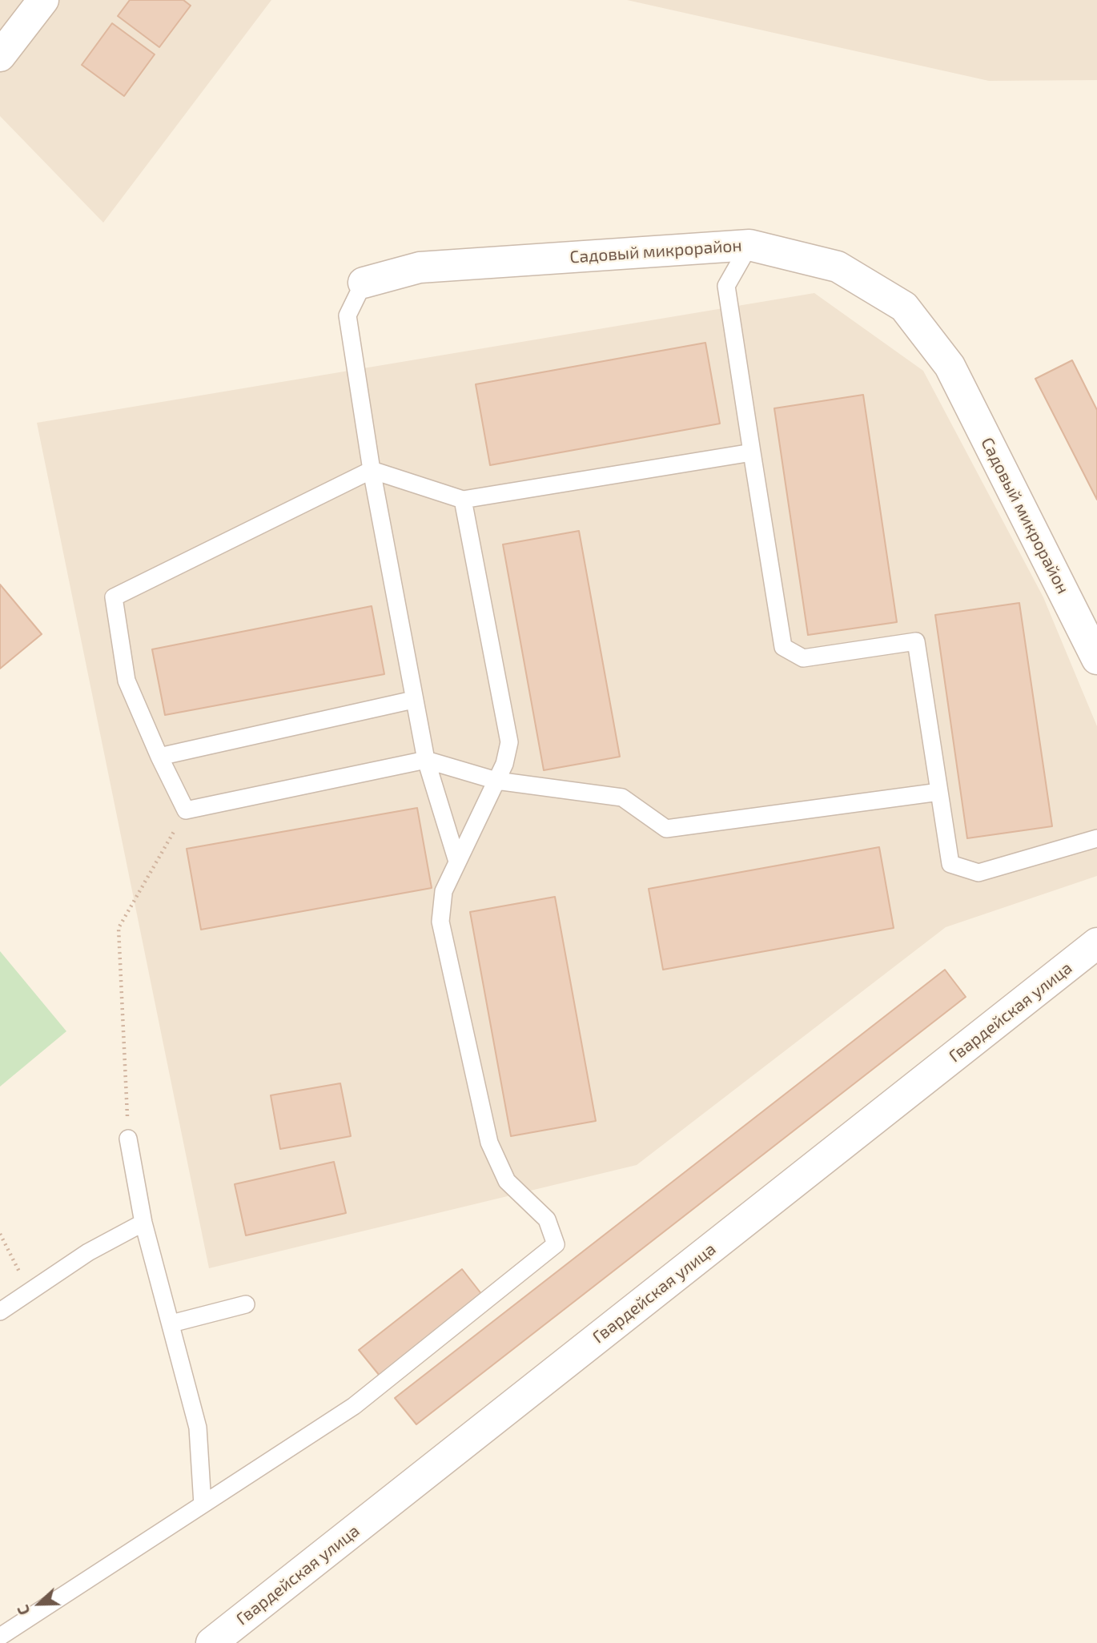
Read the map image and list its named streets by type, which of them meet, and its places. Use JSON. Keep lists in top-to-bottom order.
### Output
{
  "streets": {
    "street": ["Садовый микрорайон", "Гвардейская улица"]
  },
  "north": "left"
}
